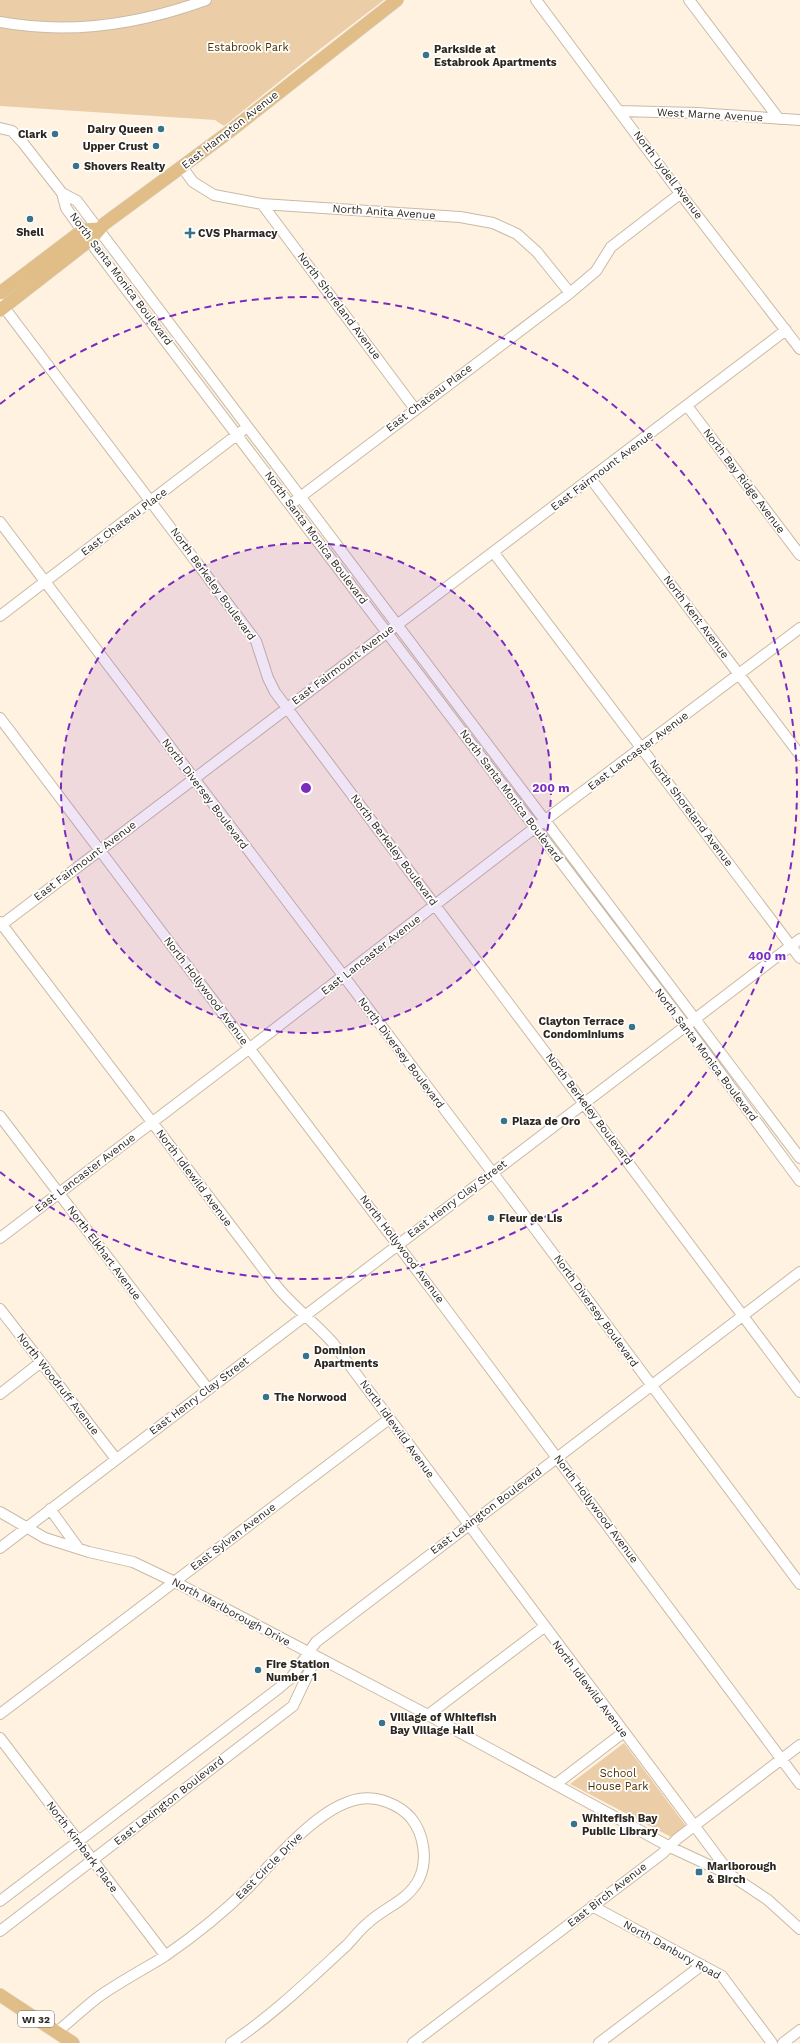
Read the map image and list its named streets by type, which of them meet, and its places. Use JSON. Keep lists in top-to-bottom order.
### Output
{
  "streets": {
    "main road": ["East Hampton Avenue", "WI 32"],
    "street": [
      "West Marne Avenue",
      "North Lydell Avenue",
      "North Anita Avenue",
      "North Santa Monica Boulevard",
      "North Shoreland Avenue",
      "East Chateau Place",
      "East Fairmount Avenue",
      "North Bay Ridge Avenue",
      "North Berkeley Boulevard",
      "North Kent Avenue",
      "East Lancaster Avenue",
      "North Diversey Boulevard",
      "North Hollywood Avenue",
      "North Idlewild Avenue",
      "East Henry Clay Street",
      "North Elkhart Avenue",
      "North Woodruff Avenue",
      "East Lexington Boulevard",
      "East Sylvan Avenue",
      "North Marlborough Drive",
      "North Kimbark Place",
      "East Circle Drive",
      "East Birch Avenue",
      "North Danbury Road"
    ]
  },
  "crossings": [
    ["West Marne Avenue", "North Lydell Avenue"],
    ["East Hampton Avenue", "North Anita Avenue"],
    ["East Hampton Avenue", "North Santa Monica Boulevard"],
    ["North Lydell Avenue", "East Chateau Place"],
    ["North Lydell Avenue", "East Fairmount Avenue"],
    ["North Anita Avenue", "North Shoreland Avenue"],
    ["North Anita Avenue", "East Chateau Place"],
    ["North Santa Monica Boulevard", "East Chateau Place"],
    ["North Santa Monica Boulevard", "East Fairmount Avenue"],
    ["North Santa Monica Boulevard", "East Lancaster Avenue"],
    ["North Santa Monica Boulevard", "East Henry Clay Street"],
    ["North Shoreland Avenue", "East Chateau Place"],
    ["North Shoreland Avenue", "East Fairmount Avenue"],
    ["North Shoreland Avenue", "East Lancaster Avenue"],
    ["North Shoreland Avenue", "East Henry Clay Street"],
    ["East Chateau Place", "North Berkeley Boulevard"],
    ["East Chateau Place", "North Diversey Boulevard"],
    ["East Fairmount Avenue", "North Bay Ridge Avenue"],
    ["East Fairmount Avenue", "North Berkeley Boulevard"],
    ["East Fairmount Avenue", "North Kent Avenue"],
    ["East Fairmount Avenue", "North Diversey Boulevard"],
    ["East Fairmount Avenue", "North Hollywood Avenue"],
    ["East Fairmount Avenue", "North Idlewild Avenue"],
    ["North Berkeley Boulevard", "East Lancaster Avenue"],
    ["North Berkeley Boulevard", "East Henry Clay Street"],
    ["North Berkeley Boulevard", "East Lexington Boulevard"],
    ["North Kent Avenue", "East Lancaster Avenue"],
    ["East Lancaster Avenue", "North Diversey Boulevard"],
    ["East Lancaster Avenue", "North Hollywood Avenue"],
    ["East Lancaster Avenue", "North Idlewild Avenue"],
    ["East Lancaster Avenue", "North Elkhart Avenue"],
    ["North Diversey Boulevard", "East Henry Clay Street"],
    ["North Diversey Boulevard", "East Lexington Boulevard"],
    ["North Hollywood Avenue", "East Henry Clay Street"],
    ["North Hollywood Avenue", "East Lexington Boulevard"],
    ["North Hollywood Avenue", "East Birch Avenue"],
    ["North Idlewild Avenue", "East Henry Clay Street"],
    ["North Idlewild Avenue", "East Lexington Boulevard"],
    ["North Idlewild Avenue", "East Sylvan Avenue"],
    ["North Idlewild Avenue", "North Marlborough Drive"],
    ["North Idlewild Avenue", "East Birch Avenue"],
    ["East Henry Clay Street", "North Elkhart Avenue"],
    ["East Henry Clay Street", "North Woodruff Avenue"],
    ["East Henry Clay Street", "North Marlborough Drive"],
    ["East Lexington Boulevard", "North Marlborough Drive"],
    ["East Lexington Boulevard", "North Kimbark Place"],
    ["East Sylvan Avenue", "North Marlborough Drive"],
    ["North Marlborough Drive", "East Birch Avenue"],
    ["North Kimbark Place", "East Circle Drive"],
    ["East Circle Drive", "WI 32"],
    ["East Birch Avenue", "North Danbury Road"]
  ],
  "parks": ["Estabrook Park", "School House Park"],
  "places": {
    "other": [
      "Parkside at Estabrook Apartments",
      "Dairy Queen",
      "Clark",
      "Upper Crust",
      "Shovers Realty",
      "Shell",
      "Clayton Terrace Condominiums",
      "Plaza de Oro",
      "Fleur de Lis",
      "Dominion Apartments",
      "The Norwood",
      "Fire Station Number 1",
      "Village of Whitefish Bay Village Hall",
      "Whitefish Bay Public Library"
    ],
    "health": ["CVS Pharmacy"],
    "transit": ["Marlborough & Birch"]
  },
  "rings": ["200 m", "400 m"]
}
